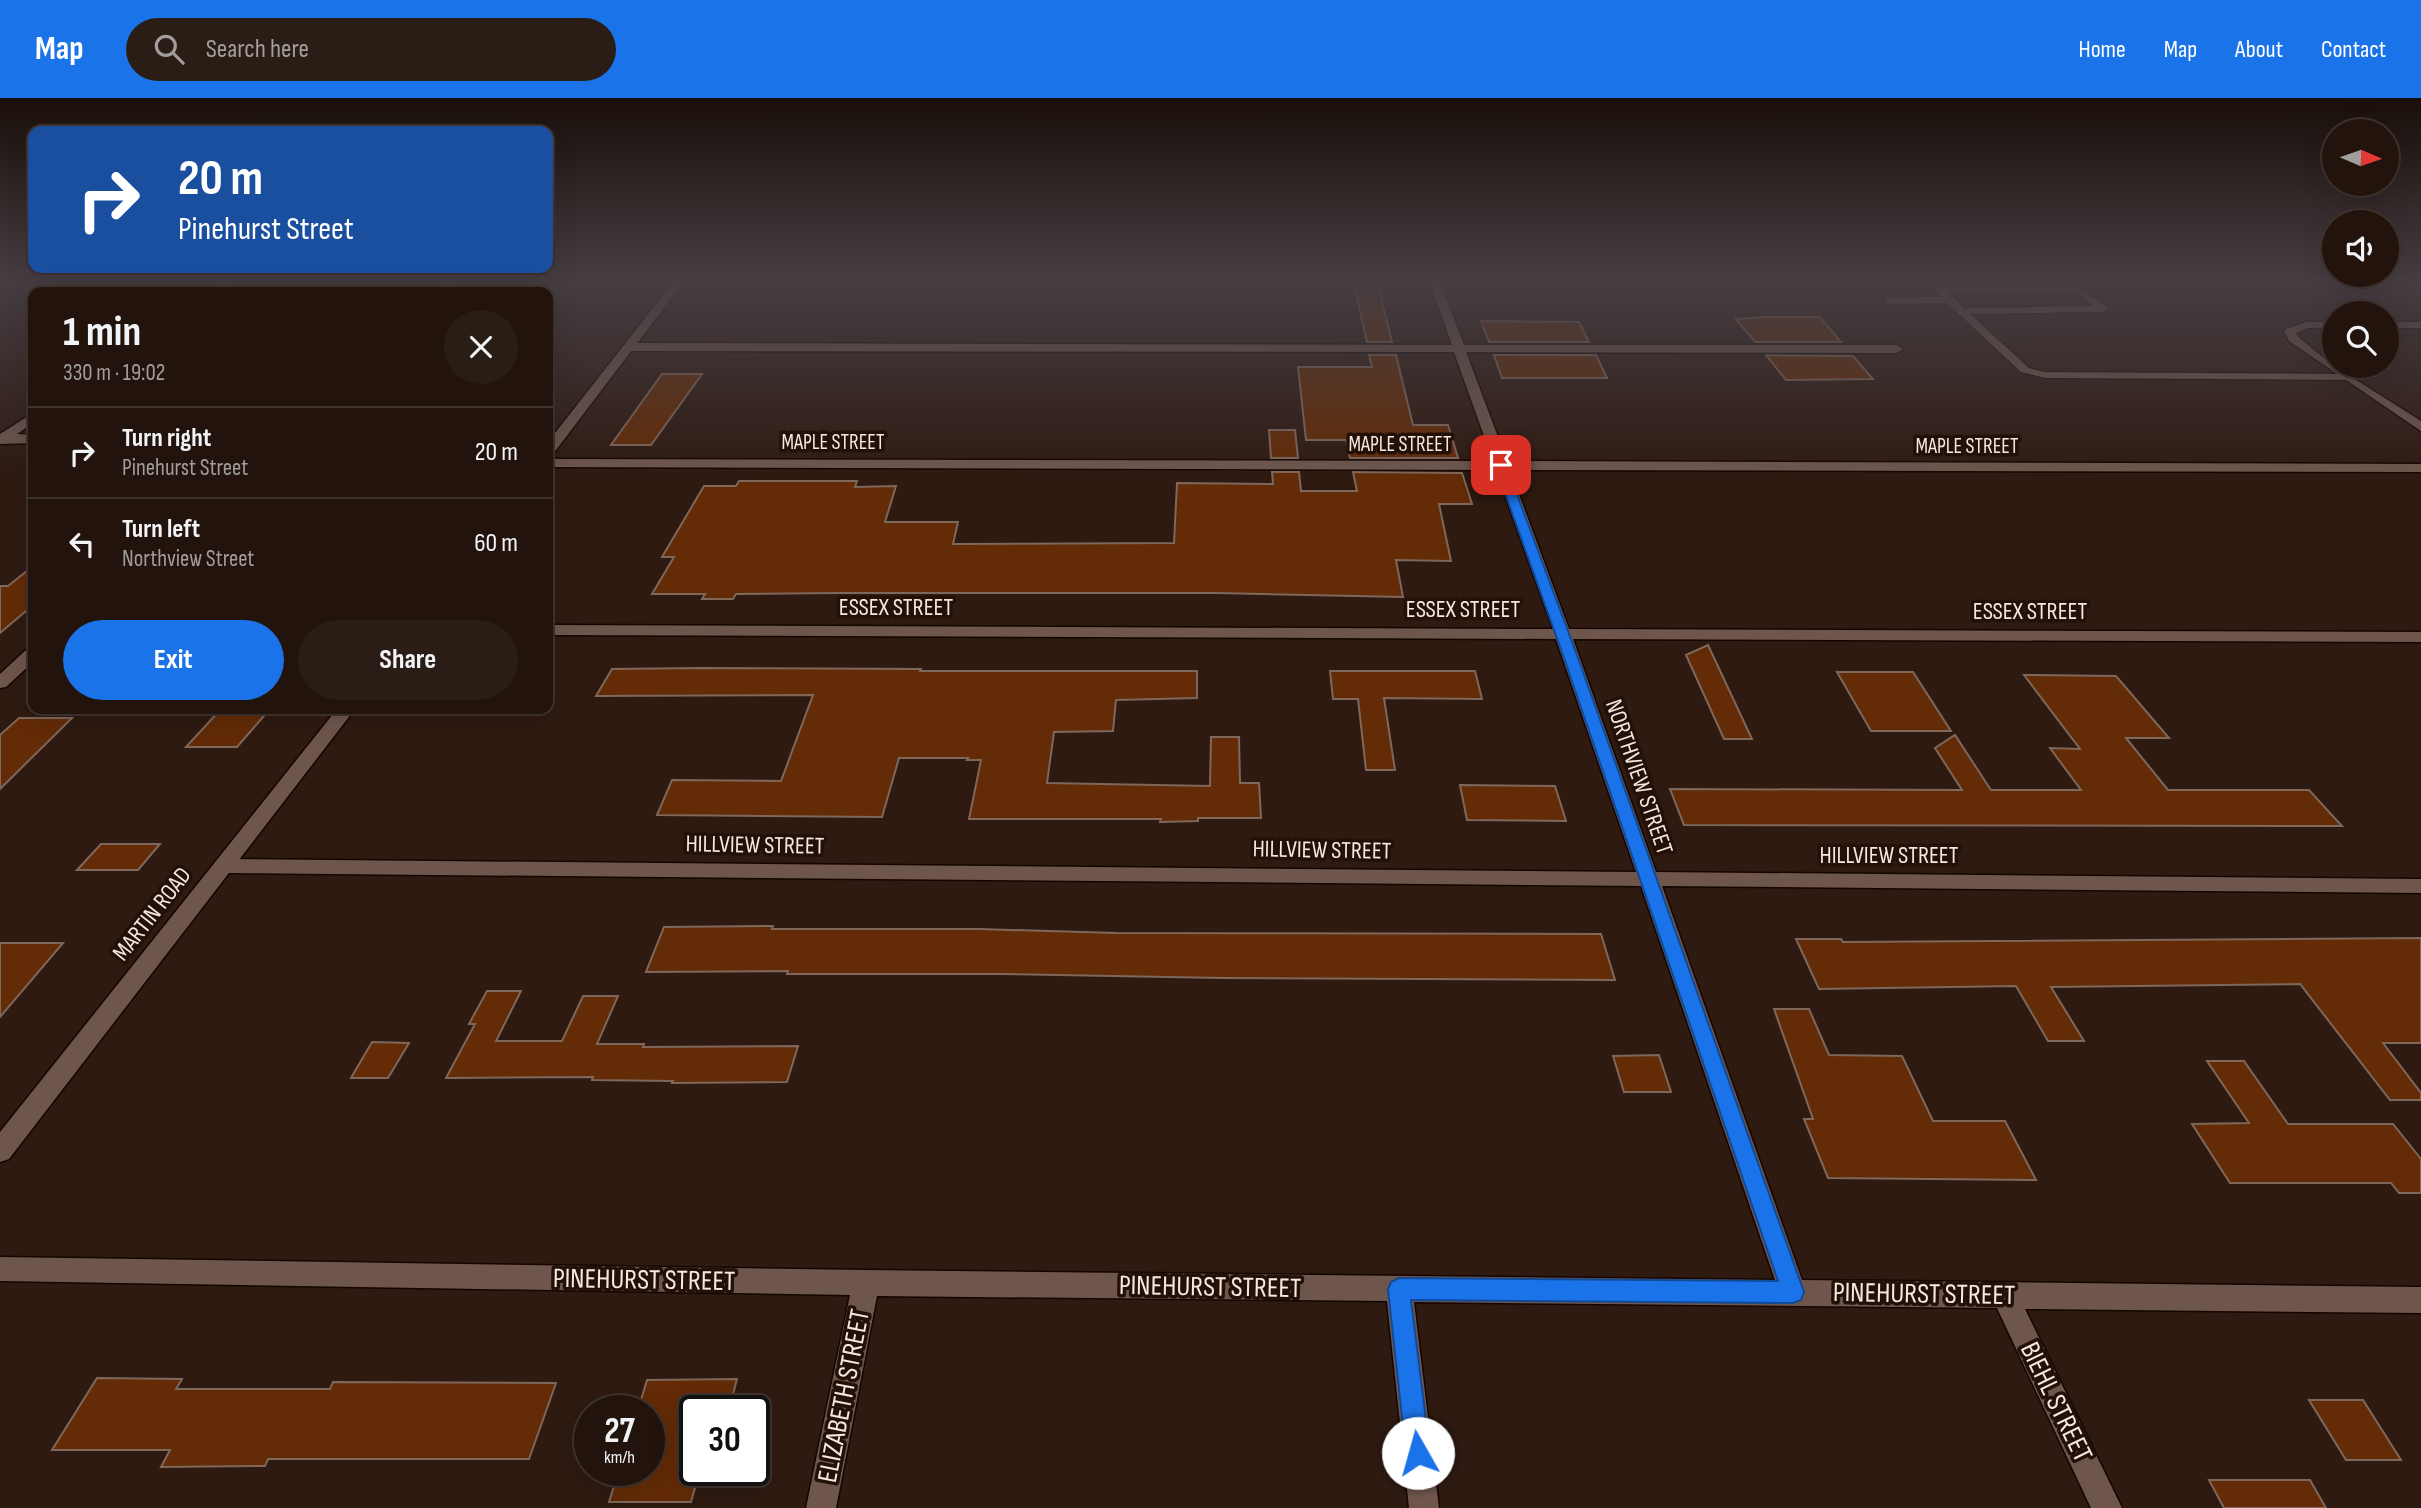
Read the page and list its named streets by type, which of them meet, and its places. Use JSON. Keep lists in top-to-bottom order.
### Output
{
  "streets": {
    "street": [
      "MAPLE STREET",
      "ESSEX STREET",
      "NORTHVIEW STREET",
      "HILLVIEW STREET",
      "MARTIN ROAD",
      "PINEHURST STREET",
      "ELIZABETH STREET",
      "BIEHL STREET"
    ]
  },
  "crossings": [
    ["MAPLE STREET", "NORTHVIEW STREET"],
    ["ESSEX STREET", "NORTHVIEW STREET"],
    ["NORTHVIEW STREET", "HILLVIEW STREET"],
    ["NORTHVIEW STREET", "PINEHURST STREET"],
    ["HILLVIEW STREET", "MARTIN ROAD"],
    ["PINEHURST STREET", "ELIZABETH STREET"],
    ["PINEHURST STREET", "BIEHL STREET"]
  ],
  "north": "right",
  "page": {
    "header": "Map",
    "search": "Search here",
    "nav": [
      "Home",
      "Map",
      "About",
      "Contact"
    ],
    "turn": ["20 m", "Pinehurst Street"],
    "heading": ["1 min", "330 m · 19:02"],
    "list": [
      {
        "name": "Turn right",
        "note": "Pinehurst Street",
        "value": "20 m"
      },
      {
        "name": "Turn left",
        "note": "Northview Street",
        "value": "60 m"
      }
    ],
    "buttons": ["Exit", "Share"],
    "speed": "27 km/h",
    "limit": "30"
  }
}
